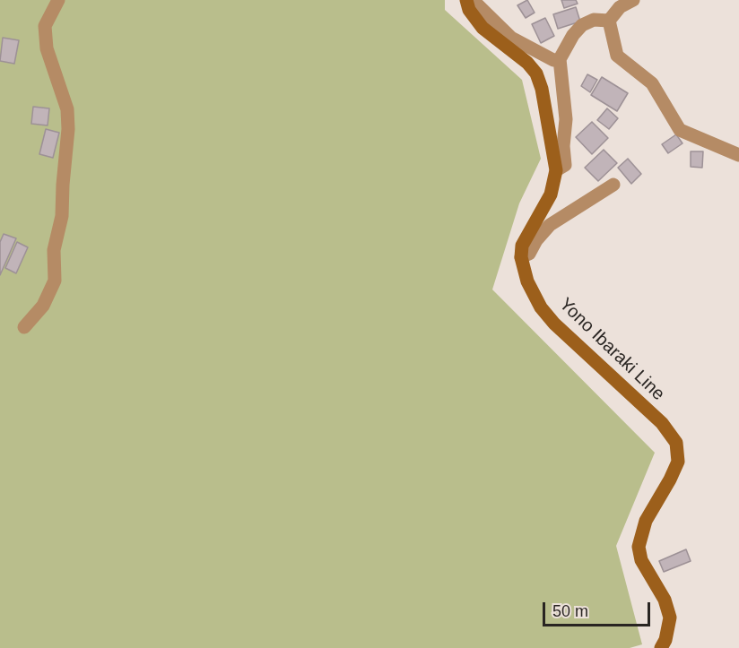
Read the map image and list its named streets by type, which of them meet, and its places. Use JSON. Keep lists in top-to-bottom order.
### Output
{
  "streets": {
    "main road": ["Yono Ibaraki Line"]
  },
  "scale_bar": "50 m"
}
